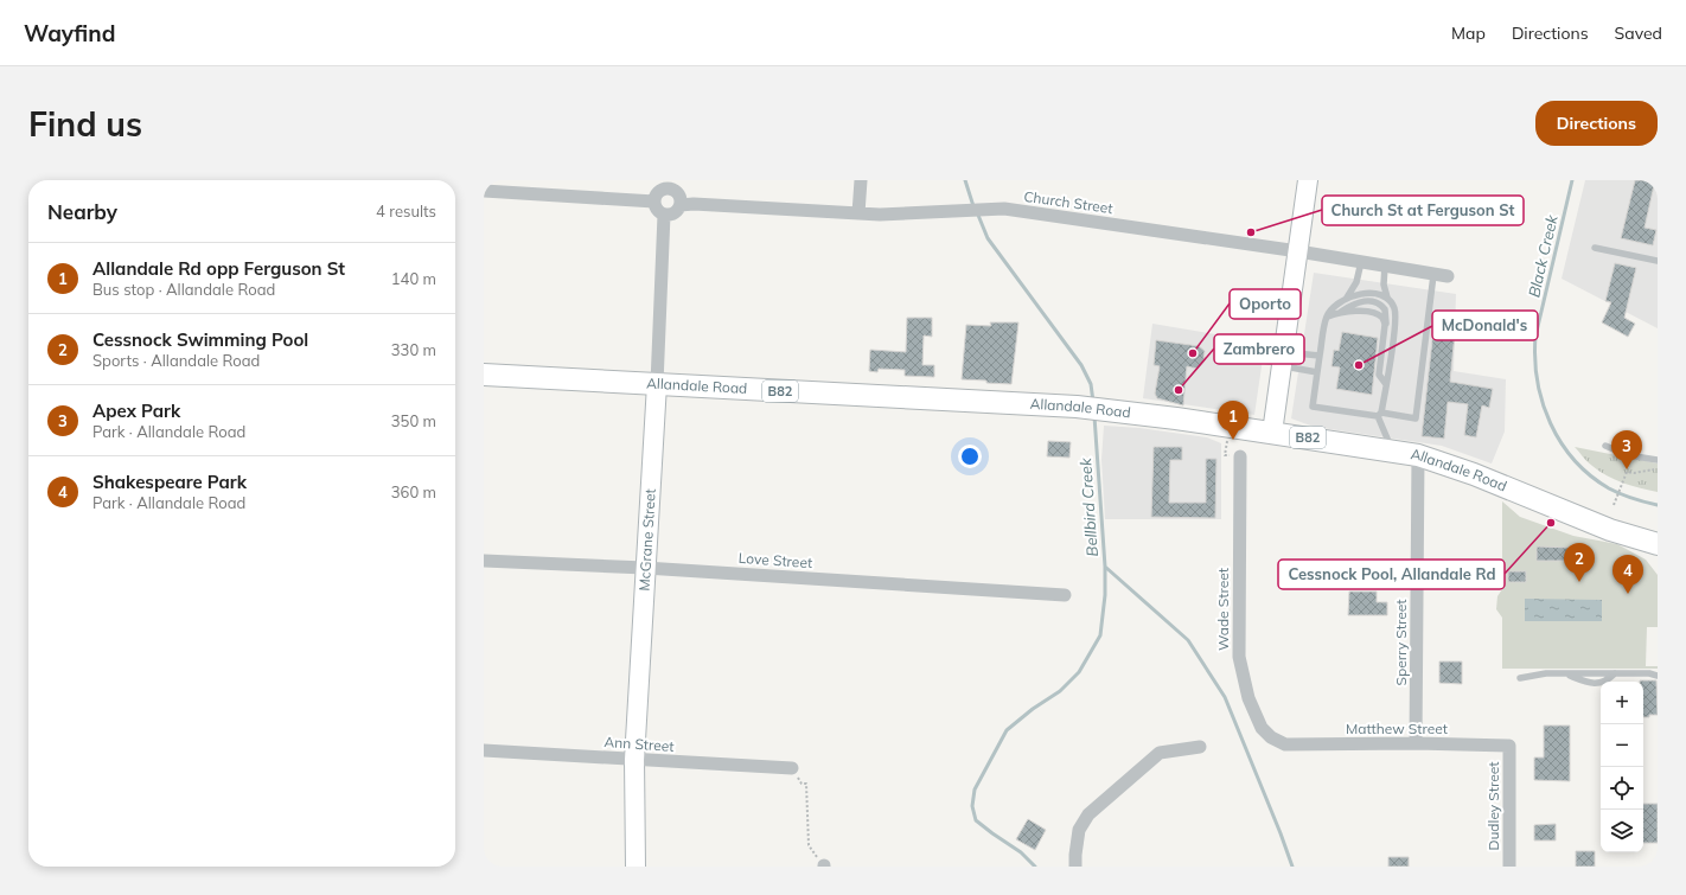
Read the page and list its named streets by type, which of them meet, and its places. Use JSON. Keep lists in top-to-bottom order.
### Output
{
  "streets": {
    "main road": ["Allandale Road", "B82"],
    "street": [
      "Church Street",
      "McGrane Street",
      "Love Street",
      "Wade Street",
      "Sperry Street",
      "Matthew Street",
      "Ann Street",
      "Dudley Street"
    ]
  },
  "crossings": [
    ["Church Street", "McGrane Street"],
    ["Allandale Road", "McGrane Street"],
    ["Allandale Road", "Sperry Street"],
    ["McGrane Street", "Love Street"],
    ["McGrane Street", "Ann Street"],
    ["Wade Street", "Matthew Street"],
    ["Sperry Street", "Matthew Street"],
    ["Matthew Street", "Dudley Street"]
  ],
  "water": ["Black Creek", "Bellbird Creek"],
  "places": [
    "Church St at Ferguson St",
    "Oporto",
    "McDonald's",
    "Zambrero",
    "Cessnock Pool, Allandale Rd"
  ],
  "page": {
    "header": "Wayfind",
    "nav": ["Map", "Directions", "Saved"],
    "buttons": "Directions",
    "title": "Find us",
    "heading": ["Nearby", "4 results"],
    "list": [
      {
        "mark": "1",
        "name": "Allandale Rd opp Ferguson St",
        "note": "Bus stop · Allandale Road",
        "value": "140 m"
      },
      {
        "mark": "2",
        "name": "Cessnock Swimming Pool",
        "note": "Sports · Allandale Road",
        "value": "330 m"
      },
      {
        "mark": "3",
        "name": "Apex Park",
        "note": "Park · Allandale Road",
        "value": "350 m"
      },
      {
        "mark": "4",
        "name": "Shakespeare Park",
        "note": "Park · Allandale Road",
        "value": "360 m"
      }
    ],
    "pins": [
      "1",
      "3",
      "2",
      "4"
    ],
    "map_buttons": ["+", "−"]
  }
}
